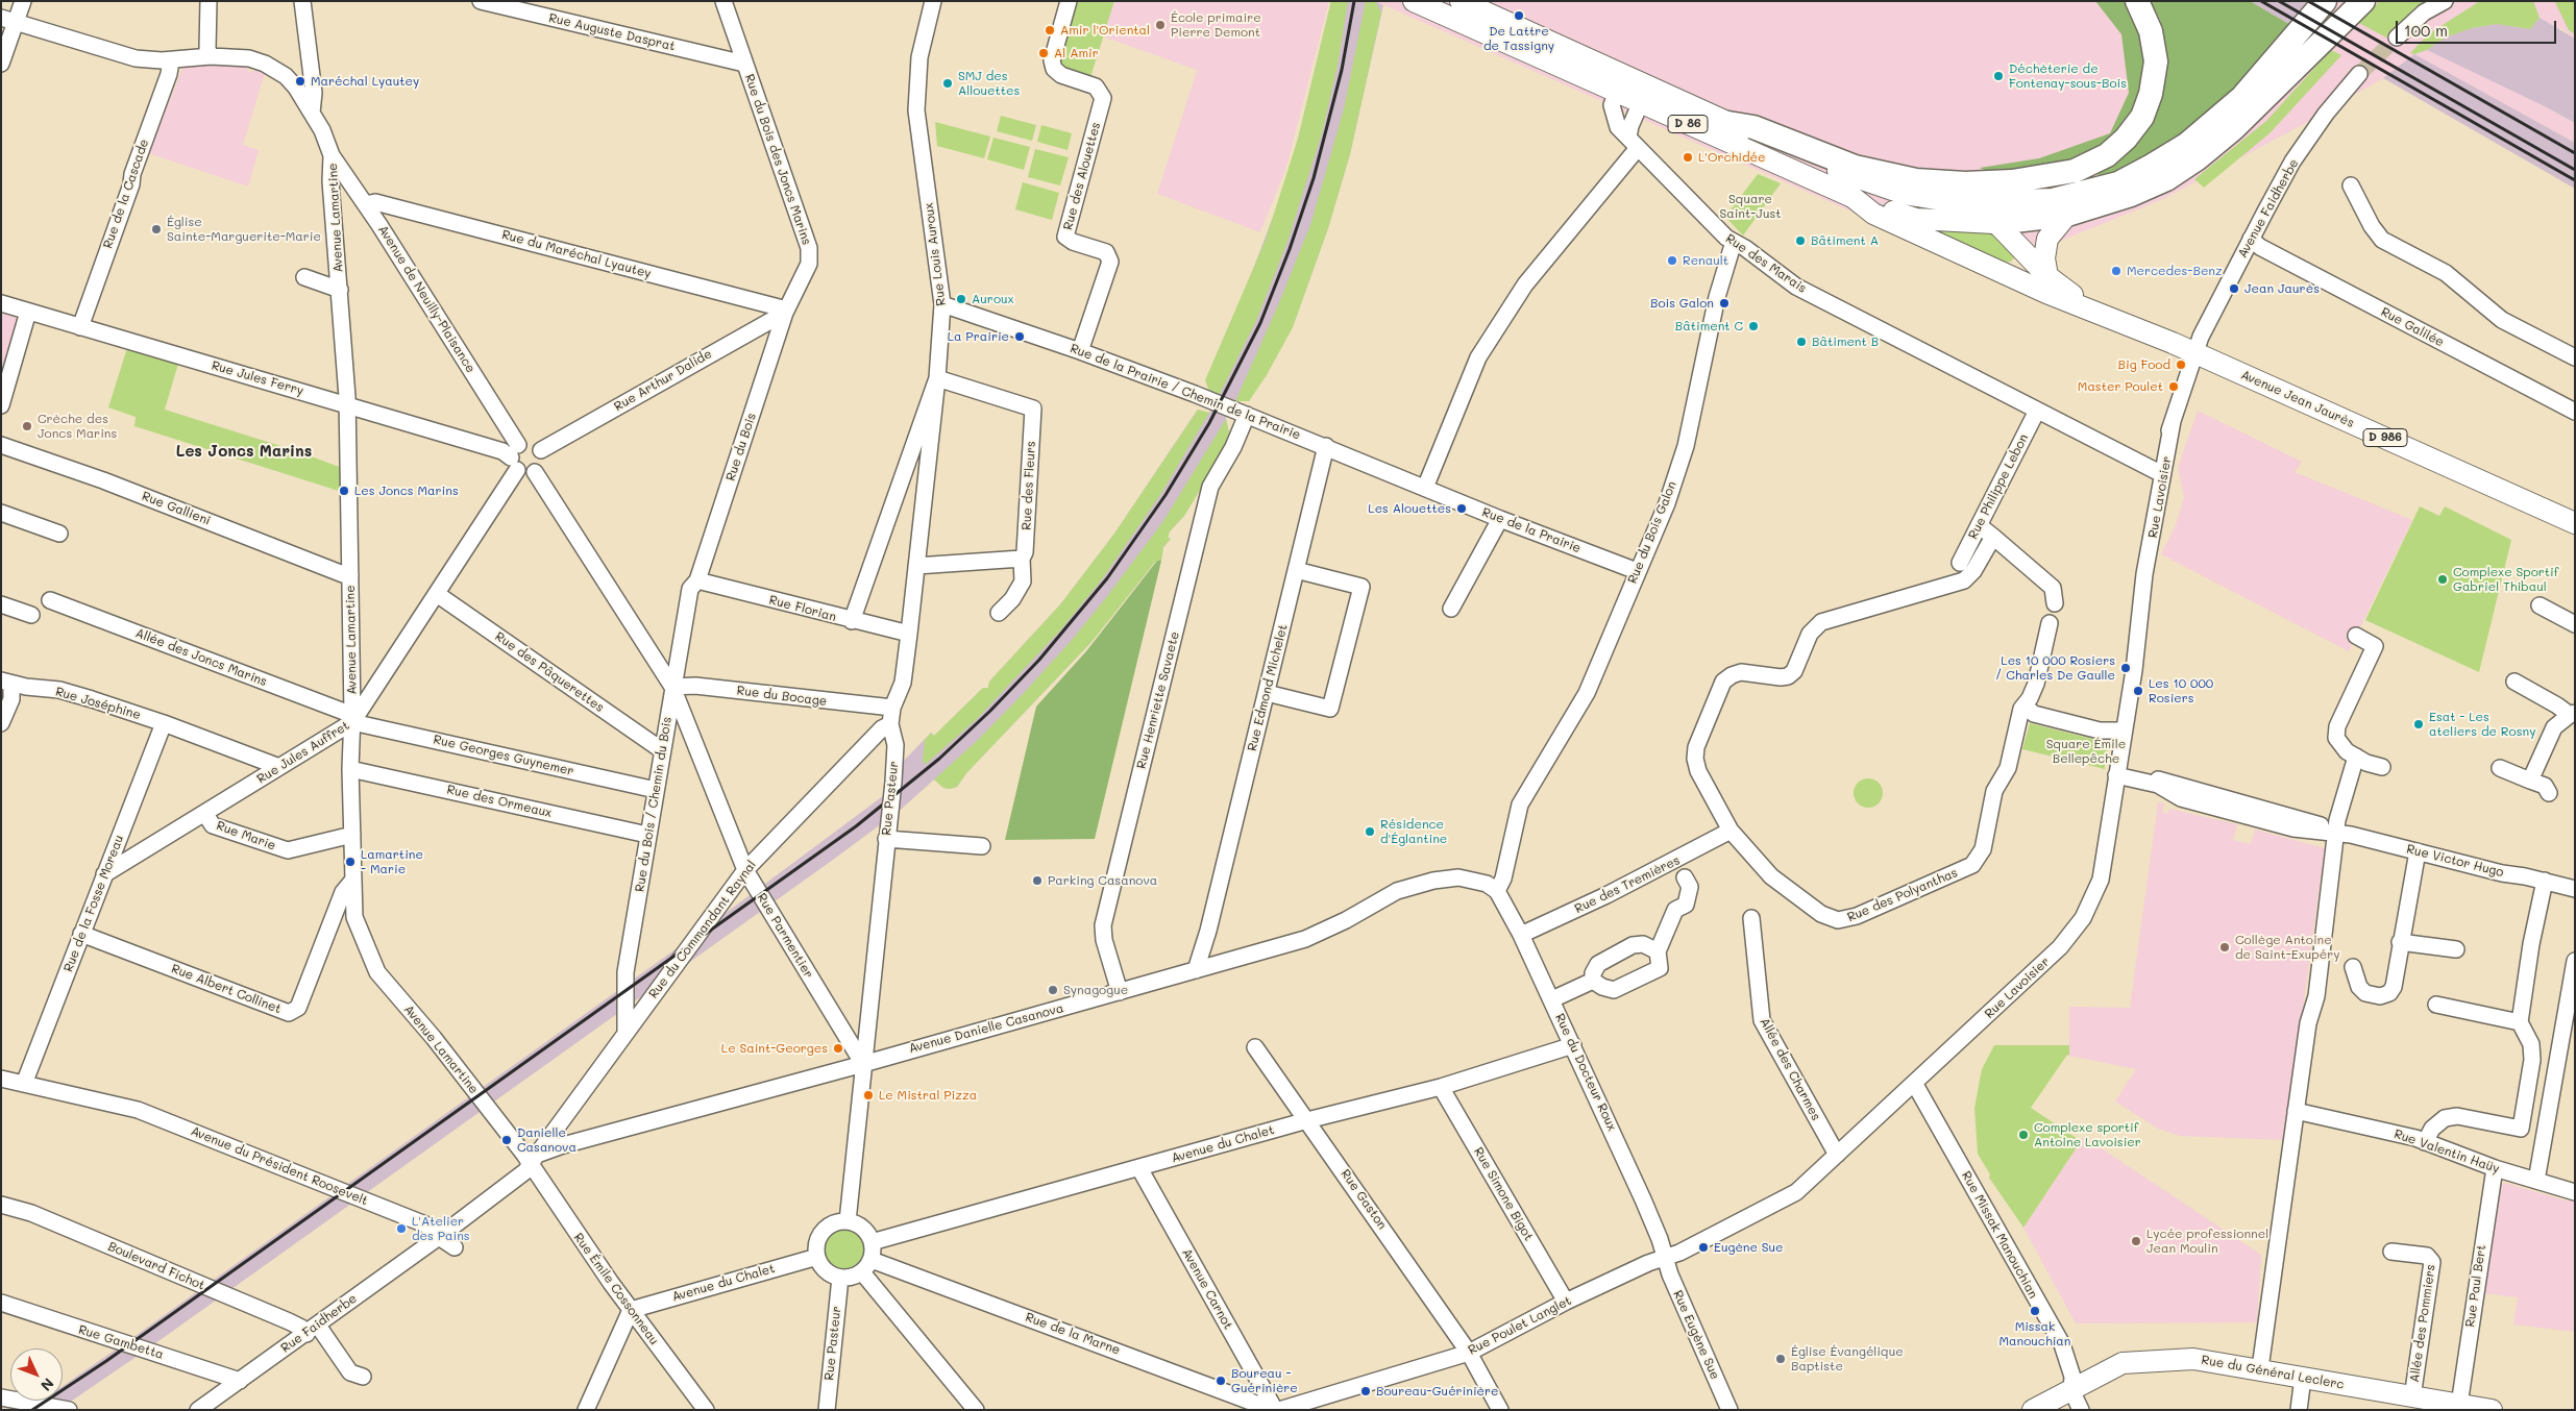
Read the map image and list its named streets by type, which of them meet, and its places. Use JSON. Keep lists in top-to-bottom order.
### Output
{
  "streets": {
    "main road": [
      "D 86",
      "Avenue Jean Jaurès",
      "D 986",
      "Rue du Général Leclerc"
    ],
    "street": [
      "Rue Auguste Dasprat",
      "Rue du Bois des Joncs Marins",
      "Rue des Alouettes",
      "Rue de la Cascade",
      "Avenue Faidherbe",
      "Avenue Lamartine",
      "Rue du Maréchal Lyautey",
      "Rue Louis Auroux",
      "Rue des Marais",
      "Avenue de Neuilly-Plaisance",
      "Rue Galilée",
      "Rue Jules Ferry",
      "Rue Arthur Dalide",
      "Rue de la Prairie / Chemin de la Prairie",
      "Rue du Bois",
      "Rue des Fleurs",
      "Rue Philippe Lebon",
      "Rue Lavoisier",
      "Rue Gallieni",
      "Rue de la Prairie",
      "Rue du Bois Galon",
      "Rue Florian",
      "Allée des Joncs Marins",
      "Rue des Pâquerettes",
      "Rue Edmond Michelet",
      "Rue du Bocage",
      "Rue Henriette Savaete",
      "Rue Joséphine",
      "Rue Jules Auffret",
      "Rue Georges Guynemer",
      "Rue Pasteur",
      "Rue des Ormeaux",
      "Rue du Bois / Chemin du Bois",
      "Rue Marie",
      "Rue Victor Hugo",
      "Rue des Tremières",
      "Rue des Polyanthas",
      "Rue de la Fosse Moreau",
      "Rue du Commandant Raynal",
      "Rue Parmentier",
      "Rue Albert Collinet",
      "Avenue Danielle Casanova",
      "Allée des Charmes",
      "Rue du Docteur Roux",
      "Avenue du Chalet",
      "Rue Valentin Haüy",
      "Avenue du Président Roosevelt",
      "Rue Simone Bigot",
      "Rue Gaston",
      "Rue Missak Manouchian",
      "Boulevard Fichot",
      "Rue Paul Bert",
      "Rue Émile Cossonneau",
      "Avenue Carnot",
      "Rue Faidherbe",
      "Allée des Pommiers",
      "Rue Poulet Langlet",
      "Rue de la Marne",
      "Rue Eugène Sue",
      "Rue Gambetta"
    ]
  },
  "crossings": [
    ["Rue Auguste Dasprat", "Rue du Bois des Joncs Marins"],
    ["D 86", "Avenue Jean Jaurès"],
    ["Rue du Bois des Joncs Marins", "Rue du Maréchal Lyautey"],
    ["Rue du Bois des Joncs Marins", "Rue Arthur Dalide"],
    ["Rue du Bois des Joncs Marins", "Rue du Bois"],
    ["Rue des Alouettes", "Rue de la Prairie / Chemin de la Prairie"],
    ["Rue de la Cascade", "Rue Jules Ferry"],
    ["Avenue Faidherbe", "Rue Galilée"],
    ["Avenue Faidherbe", "Avenue Jean Jaurès"],
    ["Avenue Faidherbe", "Rue Lavoisier"],
    ["Avenue Lamartine", "Avenue de Neuilly-Plaisance"],
    ["Avenue Lamartine", "Rue Jules Ferry"],
    ["Avenue Lamartine", "Rue Gallieni"],
    ["Avenue Lamartine", "Allée des Joncs Marins"],
    ["Avenue Lamartine", "Rue Jules Auffret"],
    ["Avenue Lamartine", "Rue Georges Guynemer"],
    ["Avenue Lamartine", "Rue des Ormeaux"],
    ["Avenue Lamartine", "Rue Marie"],
    ["Avenue Lamartine", "Rue du Commandant Raynal"],
    ["Avenue Lamartine", "Rue Albert Collinet"],
    ["Avenue Lamartine", "Avenue Danielle Casanova"],
    ["Avenue Lamartine", "Rue Émile Cossonneau"],
    ["Rue du Maréchal Lyautey", "Avenue de Neuilly-Plaisance"],
    ["Rue du Maréchal Lyautey", "Rue Arthur Dalide"],
    ["Rue du Maréchal Lyautey", "Rue du Bois"],
    ["Rue Louis Auroux", "Rue de la Prairie / Chemin de la Prairie"],
    ["Rue Louis Auroux", "Rue des Fleurs"],
    ["Rue Louis Auroux", "Rue Florian"],
    ["Rue Louis Auroux", "Rue Pasteur"],
    ["Rue des Marais", "Rue Philippe Lebon"],
    ["Rue des Marais", "Rue Lavoisier"],
    ["Rue des Marais", "Rue du Bois Galon"],
    ["Avenue de Neuilly-Plaisance", "Rue Jules Ferry"],
    ["Avenue de Neuilly-Plaisance", "Rue Arthur Dalide"],
    ["Avenue de Neuilly-Plaisance", "Rue Jules Auffret"],
    ["Rue Jules Ferry", "Rue Arthur Dalide"],
    ["Rue Jules Ferry", "Rue Jules Auffret"],
    ["Rue Arthur Dalide", "Rue du Bois"],
    ["Rue Arthur Dalide", "Rue Jules Auffret"],
    ["Rue de la Prairie / Chemin de la Prairie", "Rue de la Prairie"],
    ["Rue de la Prairie / Chemin de la Prairie", "Rue Edmond Michelet"],
    ["Rue de la Prairie / Chemin de la Prairie", "Rue Henriette Savaete"],
    ["Avenue Jean Jaurès", "Rue Lavoisier"],
    ["Rue du Bois", "Rue Florian"],
    ["Rue du Bois", "Rue du Bois / Chemin du Bois"],
    ["Rue des Fleurs", "Rue Pasteur"],
    ["Rue Lavoisier", "Rue Victor Hugo"],
    ["Rue Lavoisier", "Allée des Charmes"],
    ["Rue Lavoisier", "Rue du Docteur Roux"],
    ["Rue Lavoisier", "Rue Missak Manouchian"],
    ["Rue Lavoisier", "Rue Poulet Langlet"],
    ["Rue Lavoisier", "Rue Eugène Sue"],
    ["Rue de la Prairie", "Rue du Bois Galon"],
    ["Rue du Bois Galon", "Avenue Danielle Casanova"],
    ["Rue du Bois Galon", "Rue du Docteur Roux"],
    ["Rue Florian", "Rue Pasteur"],
    ["Rue Florian", "Rue du Bois / Chemin du Bois"],
    ["Allée des Joncs Marins", "Rue Jules Auffret"],
    ["Allée des Joncs Marins", "Rue Georges Guynemer"],
    ["Rue des Pâquerettes", "Rue Jules Auffret"],
    ["Rue des Pâquerettes", "Rue du Bois / Chemin du Bois"],
    ["Rue Edmond Michelet", "Avenue Danielle Casanova"],
    ["Rue du Bocage", "Rue Pasteur"],
    ["Rue du Bocage", "Rue du Bois / Chemin du Bois"],
    ["Rue du Bocage", "Rue Parmentier"],
    ["Rue Henriette Savaete", "Avenue Danielle Casanova"],
    ["Rue Joséphine", "Rue Jules Auffret"],
    ["Rue Joséphine", "Rue de la Fosse Moreau"],
    ["Rue Jules Auffret", "Rue Georges Guynemer"],
    ["Rue Jules Auffret", "Rue Marie"],
    ["Rue Jules Auffret", "Rue de la Fosse Moreau"],
    ["Rue Georges Guynemer", "Rue du Bois / Chemin du Bois"],
    ["Rue Pasteur", "Rue du Commandant Raynal"],
    ["Rue Pasteur", "Rue Parmentier"],
    ["Rue Pasteur", "Avenue Danielle Casanova"],
    ["Rue Pasteur", "Avenue du Chalet"],
    ["Rue Pasteur", "Rue de la Marne"],
    ["Rue des Ormeaux", "Rue du Bois / Chemin du Bois"],
    ["Rue du Bois / Chemin du Bois", "Rue du Commandant Raynal"],
    ["Rue du Bois / Chemin du Bois", "Rue Parmentier"],
    ["Rue des Tremières", "Rue des Polyanthas"],
    ["Rue des Tremières", "Rue du Docteur Roux"],
    ["Rue de la Fosse Moreau", "Rue Albert Collinet"],
    ["Rue de la Fosse Moreau", "Avenue du Président Roosevelt"],
    ["Rue du Commandant Raynal", "Rue Parmentier"],
    ["Rue du Commandant Raynal", "Avenue Danielle Casanova"],
    ["Rue du Commandant Raynal", "Rue Émile Cossonneau"],
    ["Rue Parmentier", "Avenue Danielle Casanova"],
    ["Avenue Danielle Casanova", "Rue du Docteur Roux"],
    ["Avenue Danielle Casanova", "Rue Émile Cossonneau"],
    ["Rue du Docteur Roux", "Avenue du Chalet"],
    ["Rue du Docteur Roux", "Rue Poulet Langlet"],
    ["Rue du Docteur Roux", "Rue Eugène Sue"],
    ["Avenue du Chalet", "Rue Simone Bigot"],
    ["Avenue du Chalet", "Rue Gaston"],
    ["Avenue du Chalet", "Rue Émile Cossonneau"],
    ["Avenue du Chalet", "Avenue Carnot"],
    ["Avenue du Chalet", "Rue de la Marne"],
    ["Rue Valentin Haüy", "Rue Paul Bert"],
    ["Avenue du Président Roosevelt", "Rue Faidherbe"],
    ["Rue Simone Bigot", "Rue Poulet Langlet"],
    ["Rue Gaston", "Rue Poulet Langlet"],
    ["Rue Missak Manouchian", "Rue du Général Leclerc"],
    ["Boulevard Fichot", "Rue Faidherbe"],
    ["Rue Paul Bert", "Rue du Général Leclerc"],
    ["Avenue Carnot", "Rue de la Marne"],
    ["Rue Faidherbe", "Rue Gambetta"],
    ["Allée des Pommiers", "Rue du Général Leclerc"],
    ["Rue Poulet Langlet", "Rue Eugène Sue"]
  ],
  "districts": ["Les Joncs Marins"],
  "parks": ["Square Saint-Just", "Square Émile Bellepêche"],
  "places": [
    "De Lattre de Tassigny",
    "École primaire Pierre Demont",
    "Amir l'Oriental",
    "Al Amir",
    "Déchèterie de Fontenay-sous-Bois",
    "Maréchal Lyautey",
    "SMJ des Allouettes",
    "L'Orchidée",
    "Église Sainte-Marguerite-Marie",
    "Bâtiment A",
    "Renault",
    "Mercedes-Benz",
    "Jean Jaurès",
    "Auroux",
    "Bois Galon",
    "Bâtiment C",
    "La Prairie",
    "Bâtiment B",
    "Big Food",
    "Master Poulet",
    "Crèche des Joncs Marins",
    "Les Joncs Marins",
    "Les Alouettes",
    "Complexe Sportif Gabriel Thibaul",
    "Les 10 000 Rosiers / Charles De Gaulle",
    "Les 10 000 Rosiers",
    "Esat - Les ateliers de Rosny",
    "Résidence d'Églantine",
    "Lamartine - Marie",
    "Parking Casanova",
    "Collège Antoine de Saint-Exupéry",
    "Synagogue",
    "Le Saint-Georges",
    "Le Mistral Pizza",
    "Complexe sportif Antoine Lavoisier",
    "Danielle Casanova",
    "L'Atelier des Pains",
    "Lycée professionnel Jean Moulin",
    "Eugène Sue",
    "Missak Manouchian",
    "Église Évangélique Baptiste",
    "Boureau - Guérinière",
    "Boureau-Guérinière"
  ],
  "scale_bar": "100 m",
  "north": "bottom right"
}
